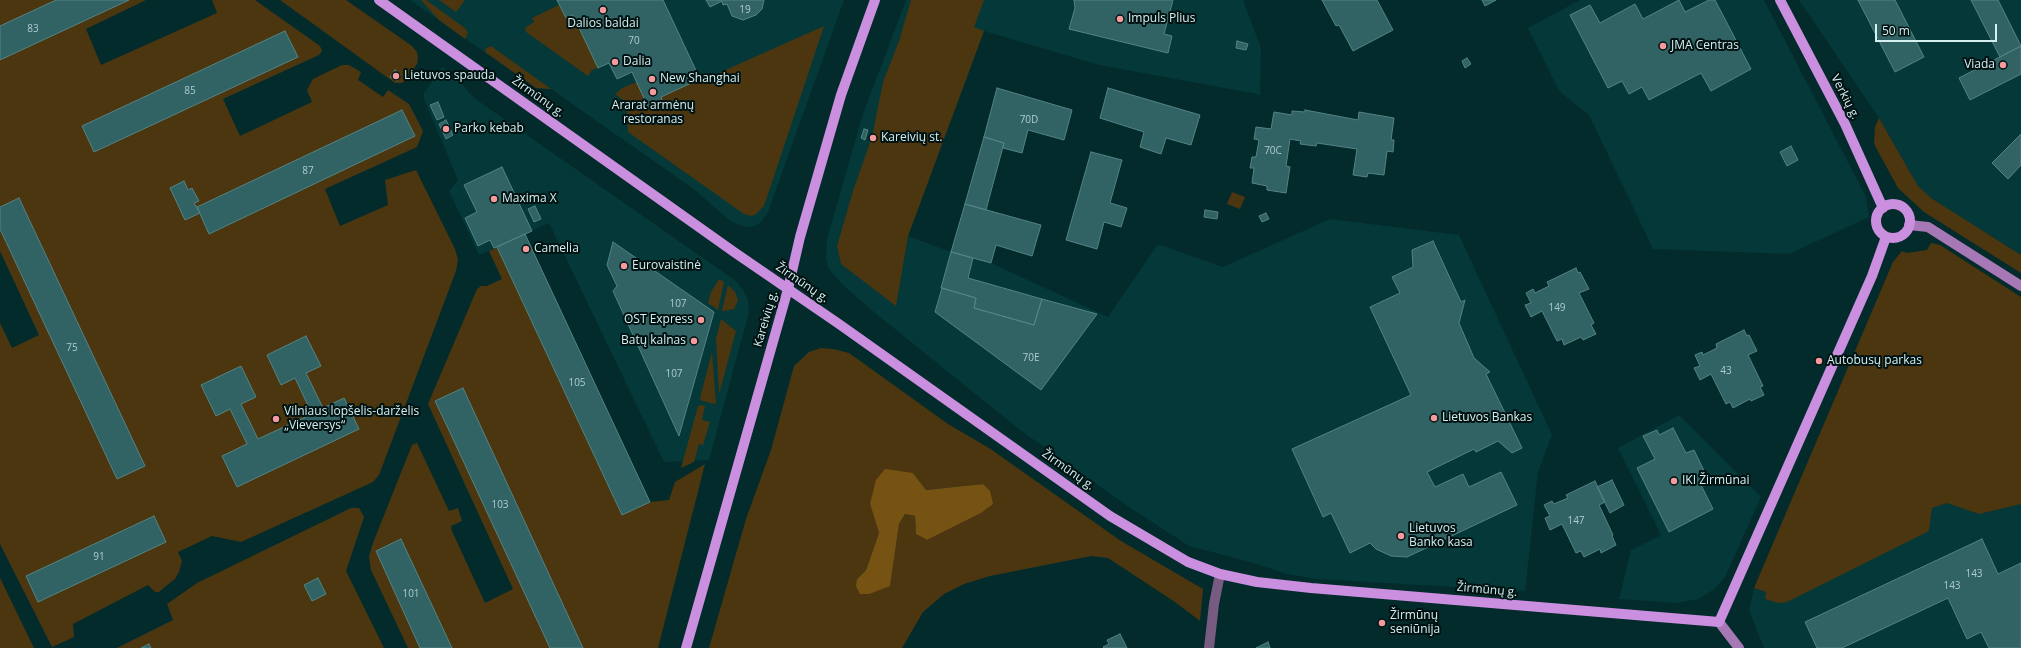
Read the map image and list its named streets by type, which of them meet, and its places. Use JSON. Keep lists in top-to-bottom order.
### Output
{
  "streets": {
    "main road": ["Žirmūnų g.", "Verkių g.", "Kareivių g."]
  },
  "crossings": [
    ["Žirmūnų g.", "Kareivių g."]
  ],
  "places": [
    "Dalios baldai",
    "Impuls Plius",
    "JMA Centras",
    "Dalia",
    "Viada",
    "Lietuvos spauda",
    "New Shanghai",
    "Ararat armėnų restoranas",
    "Parko kebab",
    "Kareivių st.",
    "Maxima X",
    "Camelia",
    "Eurovaistinė",
    "OST Express",
    "Batų kalnas",
    "Autobusų parkas",
    "Lietuvos Bankas",
    "Vilniaus lopšelis-darželis „Vieversys“",
    "IKI Žirmūnai",
    "Lietuvos Banko kasa",
    "Žirmūnų seniūnija"
  ],
  "house_numbers": [
    "19",
    "83",
    "70",
    "85",
    "70D",
    "70C",
    "87",
    "107",
    "149",
    "75",
    "70E",
    "43",
    "107",
    "105",
    "103",
    "147",
    "91",
    "143",
    "143",
    "101"
  ],
  "scale_bar": "50 m"
}
